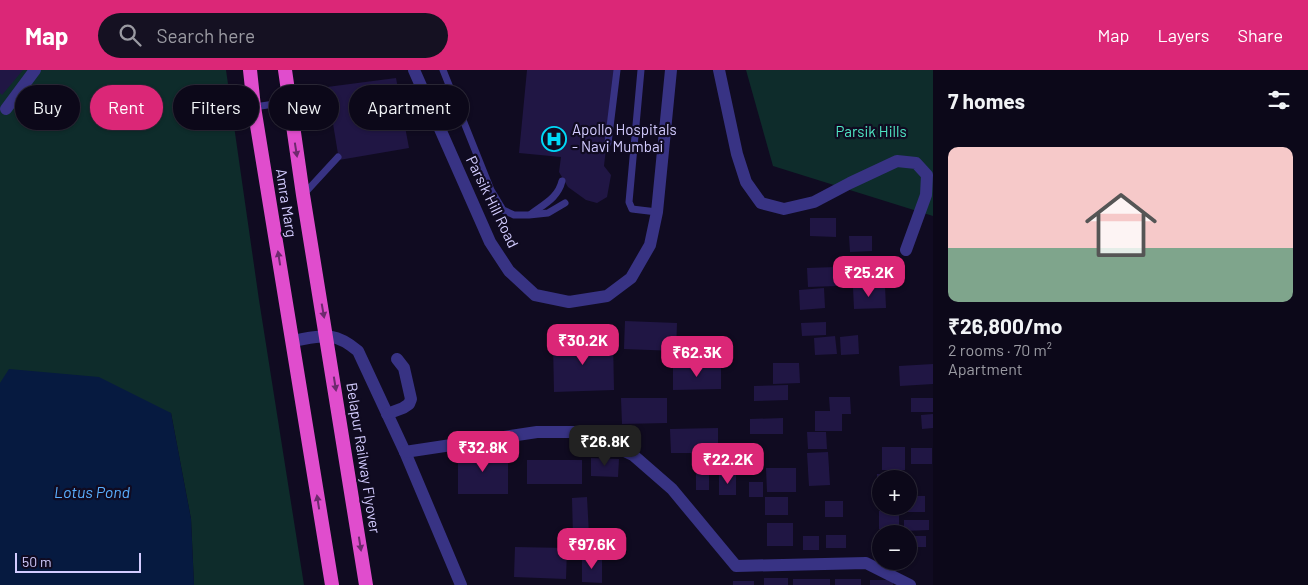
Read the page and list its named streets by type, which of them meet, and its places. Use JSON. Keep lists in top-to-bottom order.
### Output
{
  "streets": {
    "highway": ["Amra Marg", "Belapur Railway Flyover"],
    "street": ["Parsik Hill Road"]
  },
  "crossings": [
    ["Amra Marg", "Belapur Railway Flyover"]
  ],
  "water": ["Lotus Pond"],
  "parks": ["Parsik Hills"],
  "places": {
    "hospital": ["Apollo Hospitals - Navi Mumbai"]
  },
  "scale_bar": "50 m",
  "page": {
    "header": "Map",
    "search": "Search here",
    "nav": ["Map", "Layers", "Share"],
    "heading": "7 homes",
    "chip": [
      "Buy",
      "Rent",
      "Filters",
      "New",
      "Apartment"
    ],
    "list": [
      {
        "name": "₹26,800/mo",
        "note": "2 rooms · 70 m² · Apartment"
      }
    ],
    "price": [
      "₹25.2K",
      "₹30.2K",
      "₹62.3K",
      "₹26.8K",
      "₹32.8K",
      "₹22.2K",
      "₹97.6K"
    ],
    "map_buttons": ["+", "−"],
    "scale": "50 m"
  }
}
